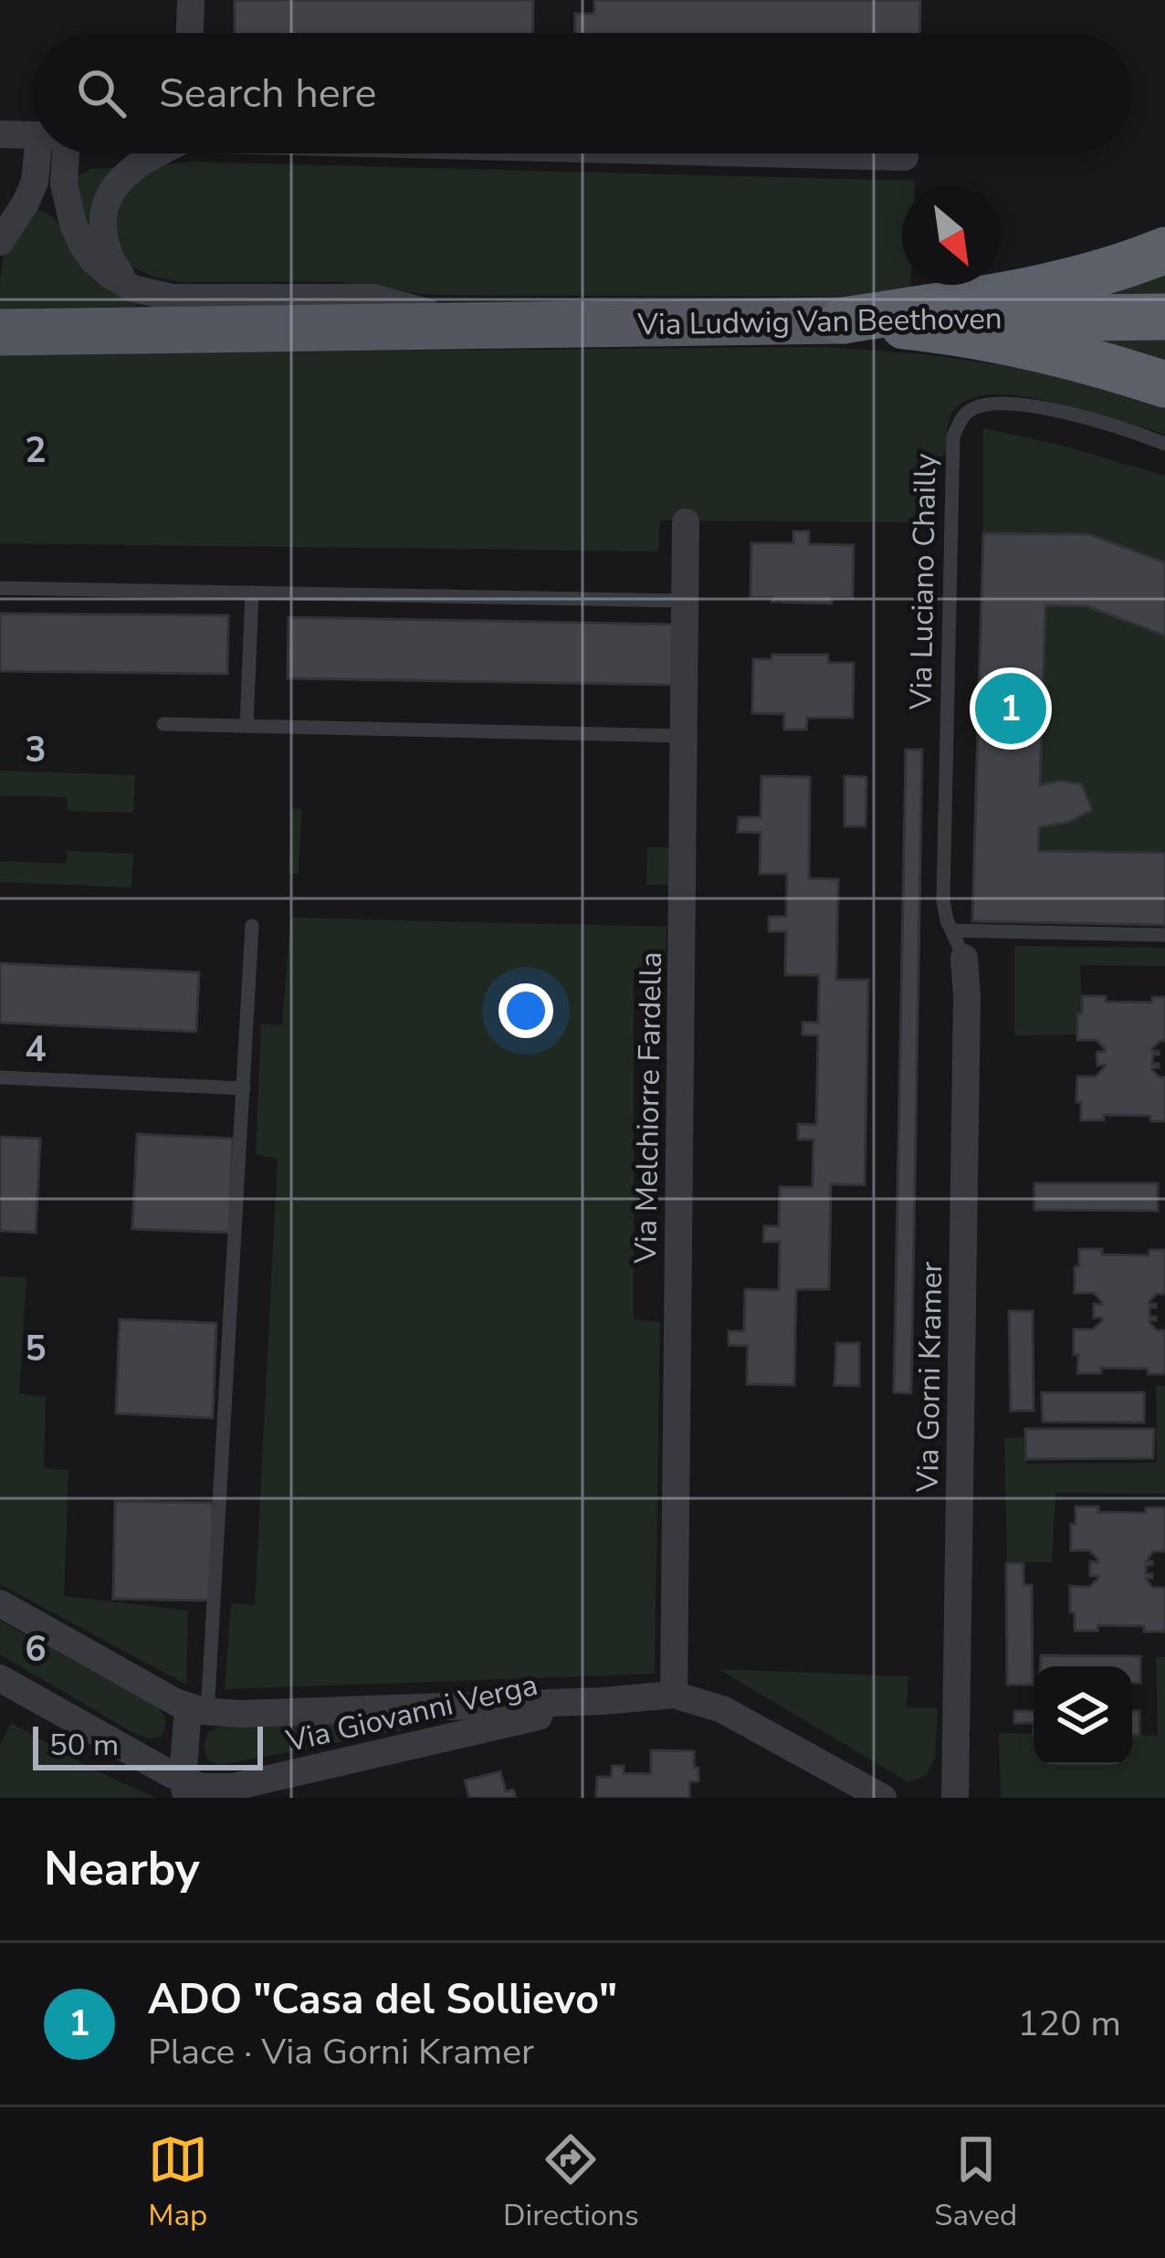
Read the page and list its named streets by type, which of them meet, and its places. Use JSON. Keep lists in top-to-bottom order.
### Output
{
  "streets": {
    "highway": ["Via Ludwig Van Beethoven"],
    "street": ["Via Melchiorre Fardella", "Via Gorni Kramer", "Via Giovanni Verga"],
    "lane": ["Via Luciano Chailly"]
  },
  "crossings": [
    ["Via Luciano Chailly", "Via Gorni Kramer"],
    ["Via Melchiorre Fardella", "Via Giovanni Verga"]
  ],
  "scale_bar": "50 m",
  "north": "bottom right",
  "page": {
    "search": "Search here",
    "pins": "1",
    "scale": "50 m",
    "heading": "Nearby",
    "list": [
      {
        "mark": "1",
        "name": "ADO \"Casa del Sollievo\"",
        "note": "Place · Via Gorni Kramer",
        "value": "120 m"
      }
    ],
    "nav": ["Map", "Directions", "Saved"]
  },
  "grid": {
    "rows": [
      "2",
      "3",
      "4",
      "5",
      "6"
    ]
  }
}
